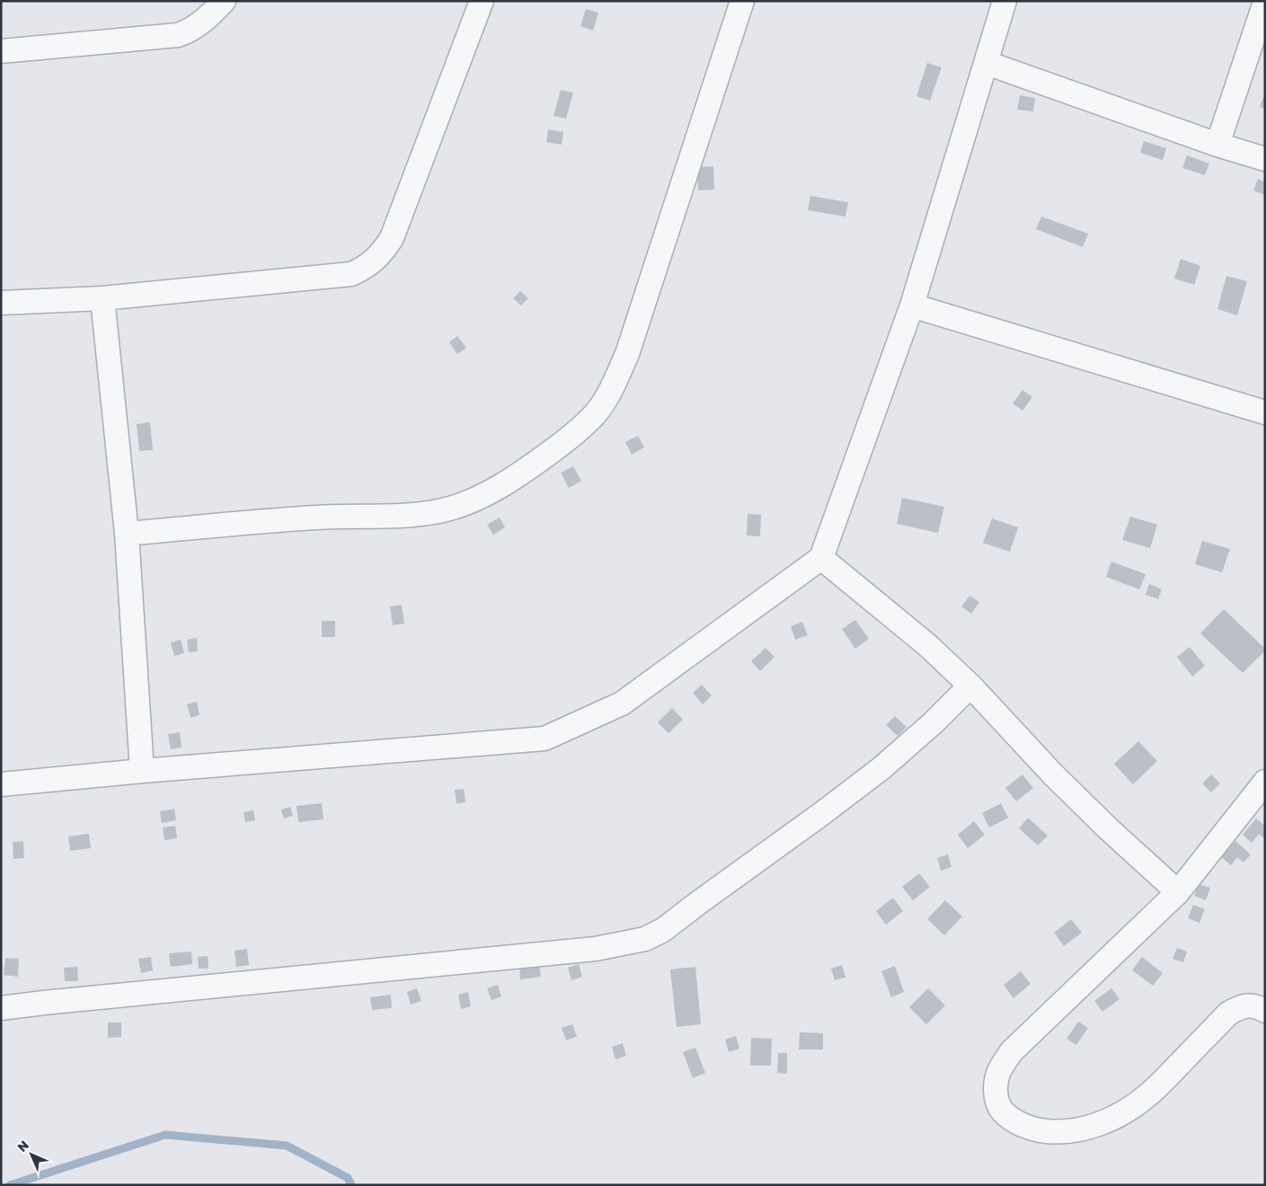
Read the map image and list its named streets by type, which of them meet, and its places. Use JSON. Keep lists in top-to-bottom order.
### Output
{
  "north": "top left"
}
